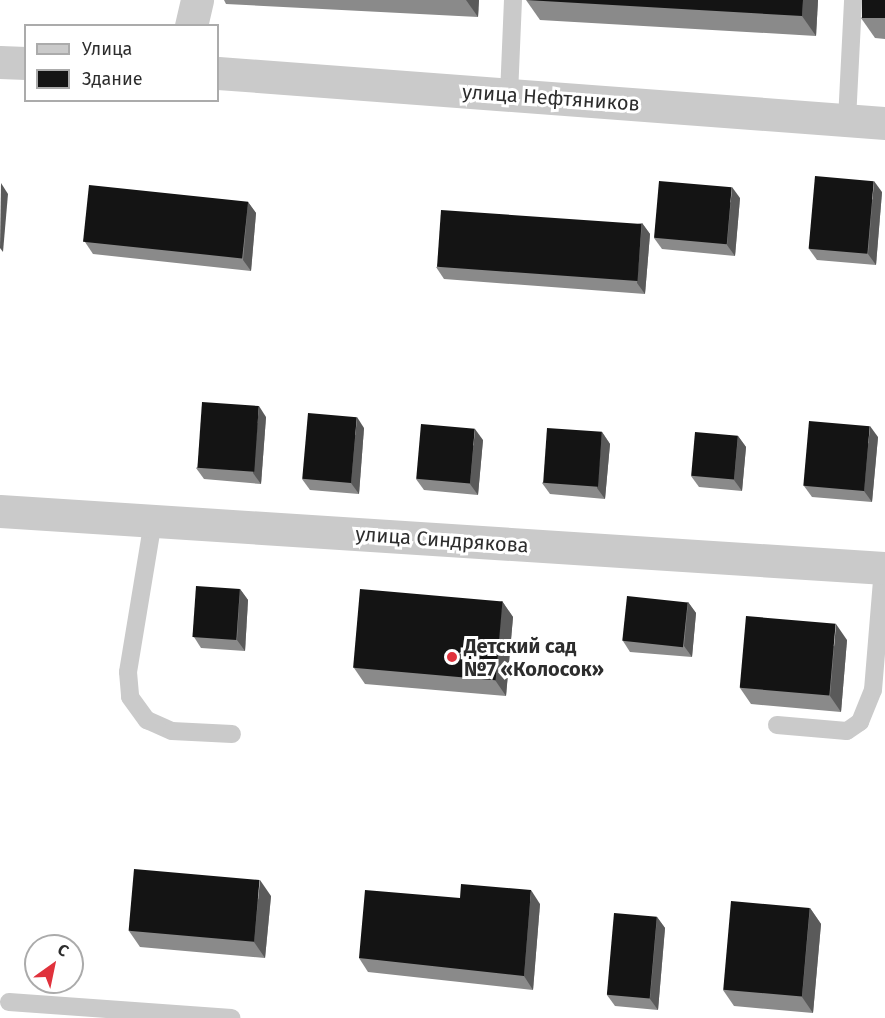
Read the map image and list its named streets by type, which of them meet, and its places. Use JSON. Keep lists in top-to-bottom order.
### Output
{
  "streets": {
    "street": ["улица Нефтяников", "улица Синдрякова"]
  },
  "places": ["Детский сад №7 «Колосок»"],
  "legend": ["Улица", "Здание"],
  "north": "top right"
}
